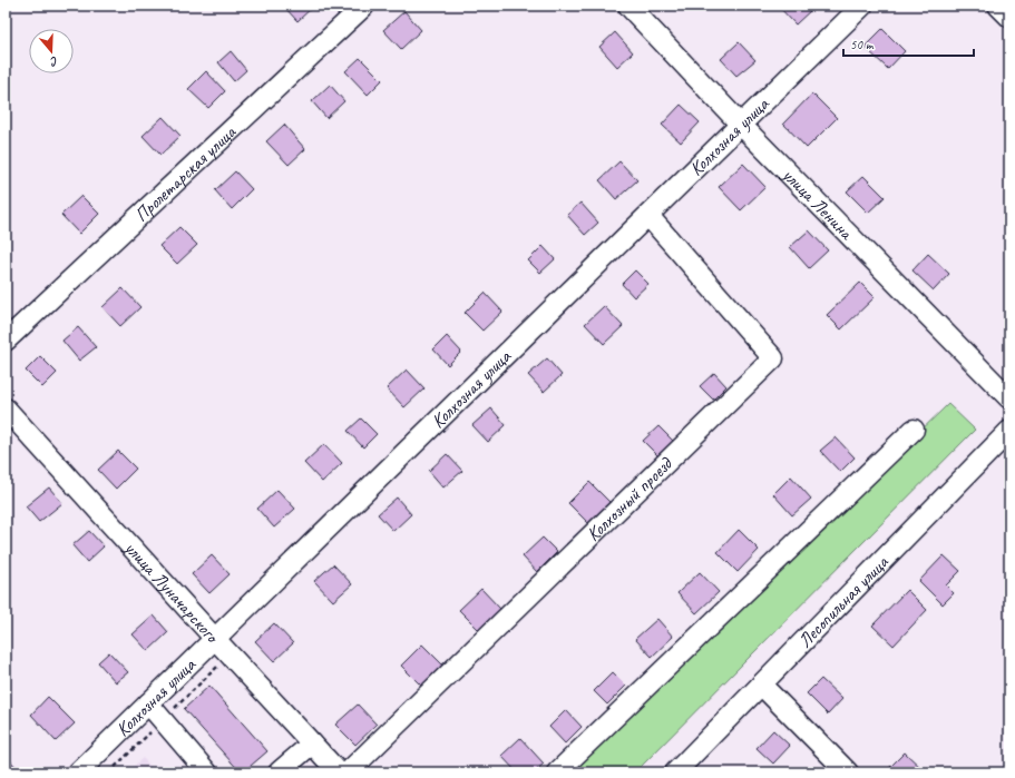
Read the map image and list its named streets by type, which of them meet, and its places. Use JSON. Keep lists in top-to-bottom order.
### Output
{
  "streets": {
    "street": [
      "Колхозная улица",
      "Пролетарская улица",
      "улица Ленина",
      "Колхозный проезд",
      "улица Луначарского",
      "Лесопильная улица"
    ]
  },
  "crossings": [
    ["Колхозная улица", "улица Ленина"],
    ["Колхозная улица", "Колхозный проезд"],
    ["Колхозная улица", "улица Луначарского"]
  ],
  "scale_bar": "50 m",
  "north": "bottom"
}
